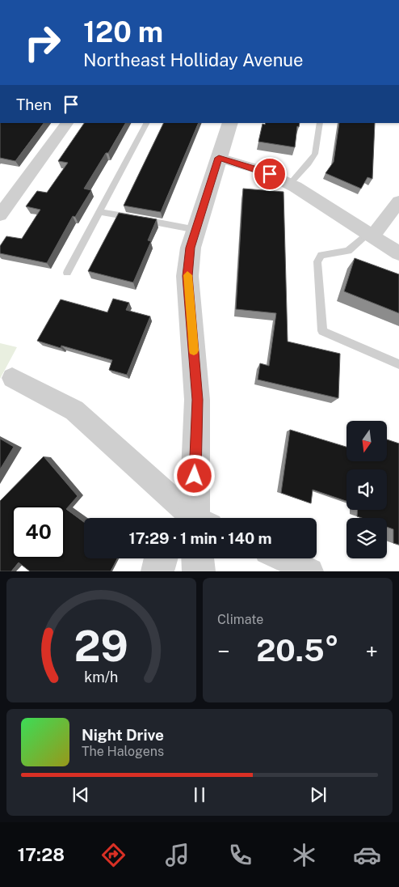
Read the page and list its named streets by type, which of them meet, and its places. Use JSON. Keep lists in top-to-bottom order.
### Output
{
  "north": "bottom",
  "page": {
    "turn": ["120 m", "Northeast Holliday Avenue"],
    "then": "Then",
    "limit": "40",
    "trip": "17:29 · 1 min · 140 m",
    "tile": "Climate",
    "heat": ["−", "20.5°", "+"],
    "song": ["Night Drive", "The Halogens"],
    "tabs": "17:28",
    "gauge": ["29", "km/h"]
  }
}
